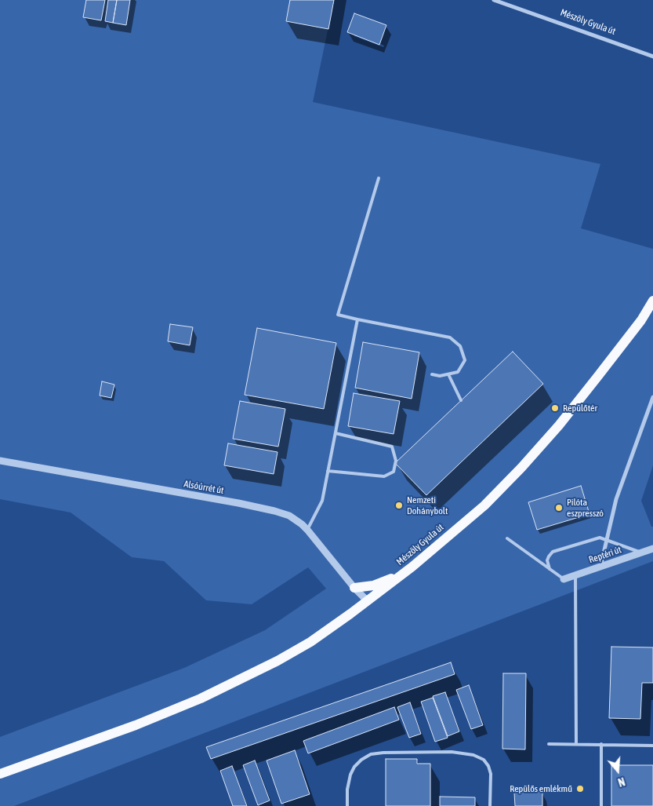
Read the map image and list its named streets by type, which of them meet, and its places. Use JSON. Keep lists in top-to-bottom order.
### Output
{
  "streets": {
    "main road": ["Mészöly Gyula út"],
    "street": ["Alsóúrrét út", "Reptéri út"]
  },
  "crossings": [
    ["Mészöly Gyula út", "Alsóúrrét út"]
  ],
  "places": [
    "Repülőtér",
    "Nemzeti Dohánybolt",
    "Pilóta eszpresszó",
    "Repülős emlékmű"
  ],
  "north": "bottom"
}
